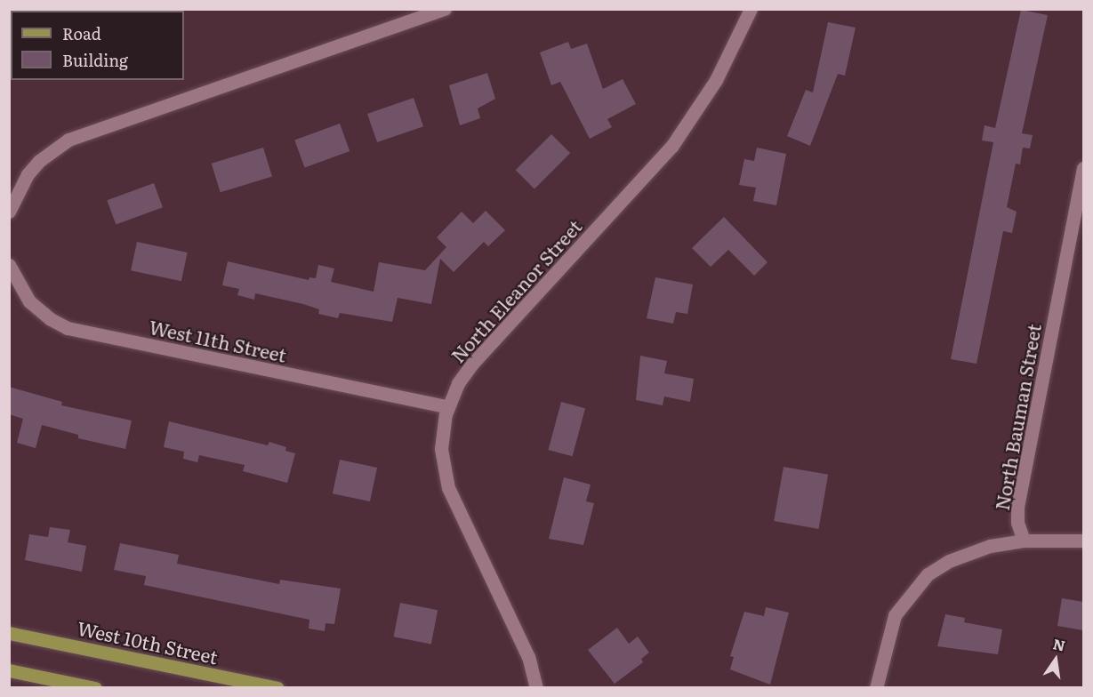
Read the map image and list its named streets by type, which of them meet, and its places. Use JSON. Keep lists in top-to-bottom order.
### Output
{
  "streets": {
    "main road": ["West 10th Street"],
    "street": ["North Eleanor Street", "West 11th Street", "North Bauman Street"]
  },
  "crossings": [
    ["North Eleanor Street", "West 11th Street"]
  ],
  "legend": ["Road", "Building"],
  "north": "top"
}
